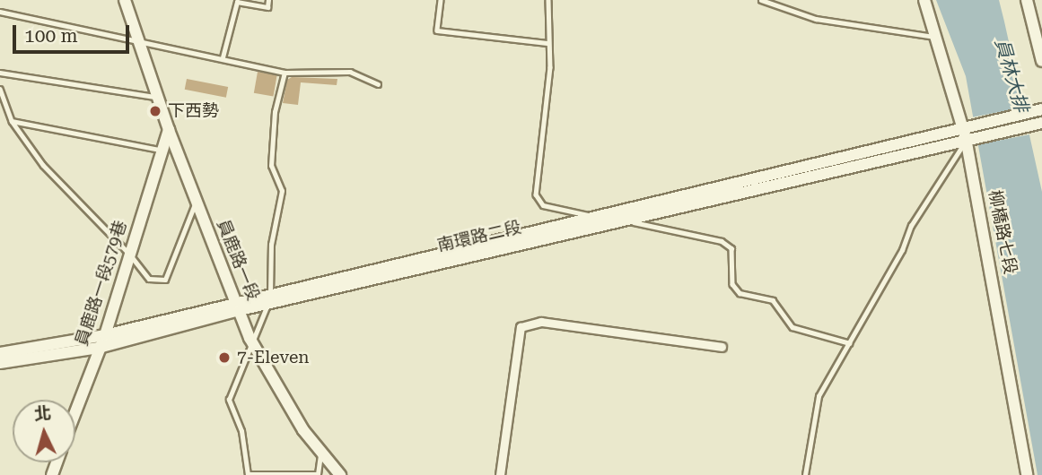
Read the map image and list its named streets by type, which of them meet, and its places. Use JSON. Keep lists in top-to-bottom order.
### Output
{
  "streets": {
    "street": [
      "柳橋路七段",
      "南環路二段",
      "員鹿路一段",
      "員鹿路一段579巷"
    ]
  },
  "crossings": [
    ["柳橋路七段", "南環路二段"],
    ["南環路二段", "員鹿路一段"],
    ["南環路二段", "員鹿路一段579巷"],
    ["員鹿路一段", "員鹿路一段579巷"]
  ],
  "water": ["員林大排"],
  "places": ["下西勢", "7-Eleven"],
  "scale_bar": "100 m",
  "north": "top"
}
